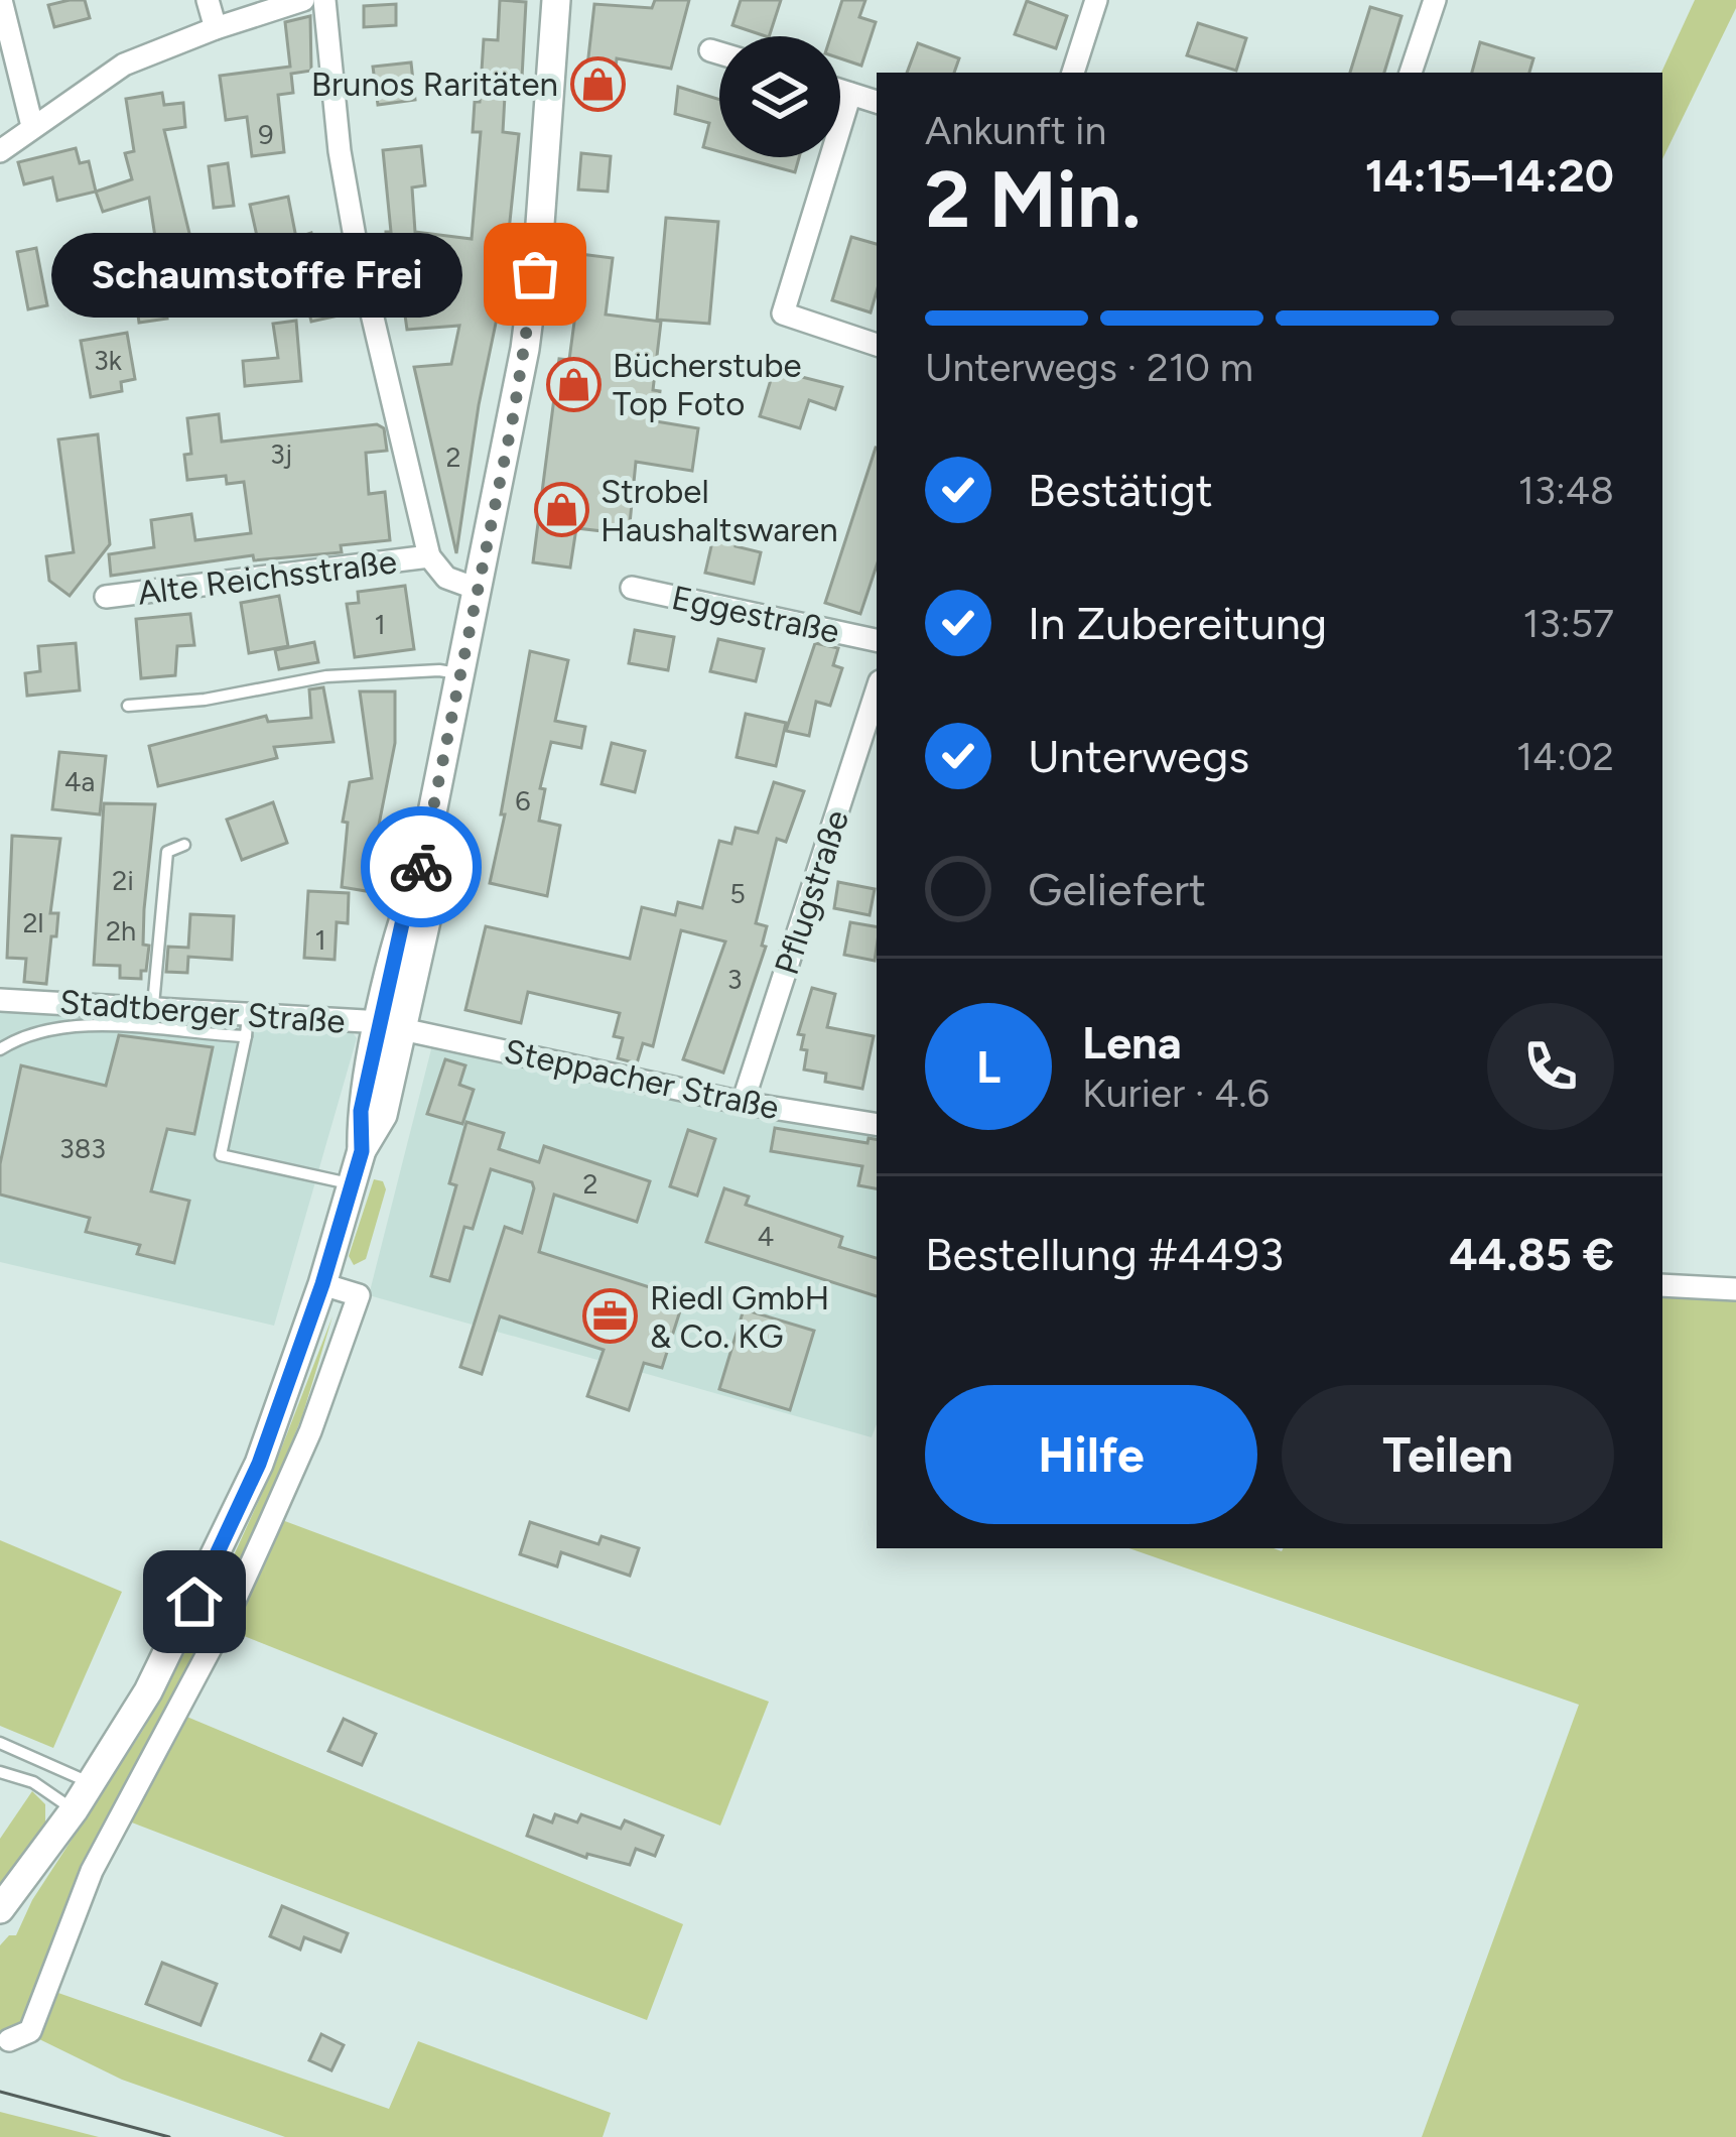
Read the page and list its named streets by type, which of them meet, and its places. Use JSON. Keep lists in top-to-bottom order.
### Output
{
  "streets": {
    "street": [
      "Alte Reichsstraße",
      "Eggestraße",
      "Pflugstraße",
      "Stadtberger Straße",
      "Steppacher Straße"
    ]
  },
  "crossings": [
    ["Pflugstraße", "Steppacher Straße"],
    ["Stadtberger Straße", "Steppacher Straße"]
  ],
  "places": {
    "shop": ["Brunos Raritäten", "Bücherstube Top Foto", "Strobel Haushaltswaren"],
    "other": ["Schaumstoffe Frei"],
    "office": ["Riedl GmbH & Co. KG"]
  },
  "house_numbers": [
    "9",
    "3k",
    "3j",
    "2",
    "1",
    "4a",
    "6",
    "2i",
    "5",
    "2l",
    "2h",
    "1",
    "3",
    "383",
    "2",
    "4"
  ],
  "page": {
    "heading": ["2 Min.", "Ankunft in", "14:15–14:20"],
    "panel": [
      "Lena",
      "Kurier · 4.6",
      "Bestellung #4493",
      "44.85 €"
    ],
    "bubble": "Schaumstoffe Frei",
    "bar": "Unterwegs · 210 m",
    "list": [
      ["Bestätigt", "13:48"],
      ["In Zubereitung", "13:57"],
      ["Unterwegs", "14:02"],
      "Geliefert"
    ],
    "round": "L",
    "buttons": ["Hilfe", "Teilen"]
  }
}
